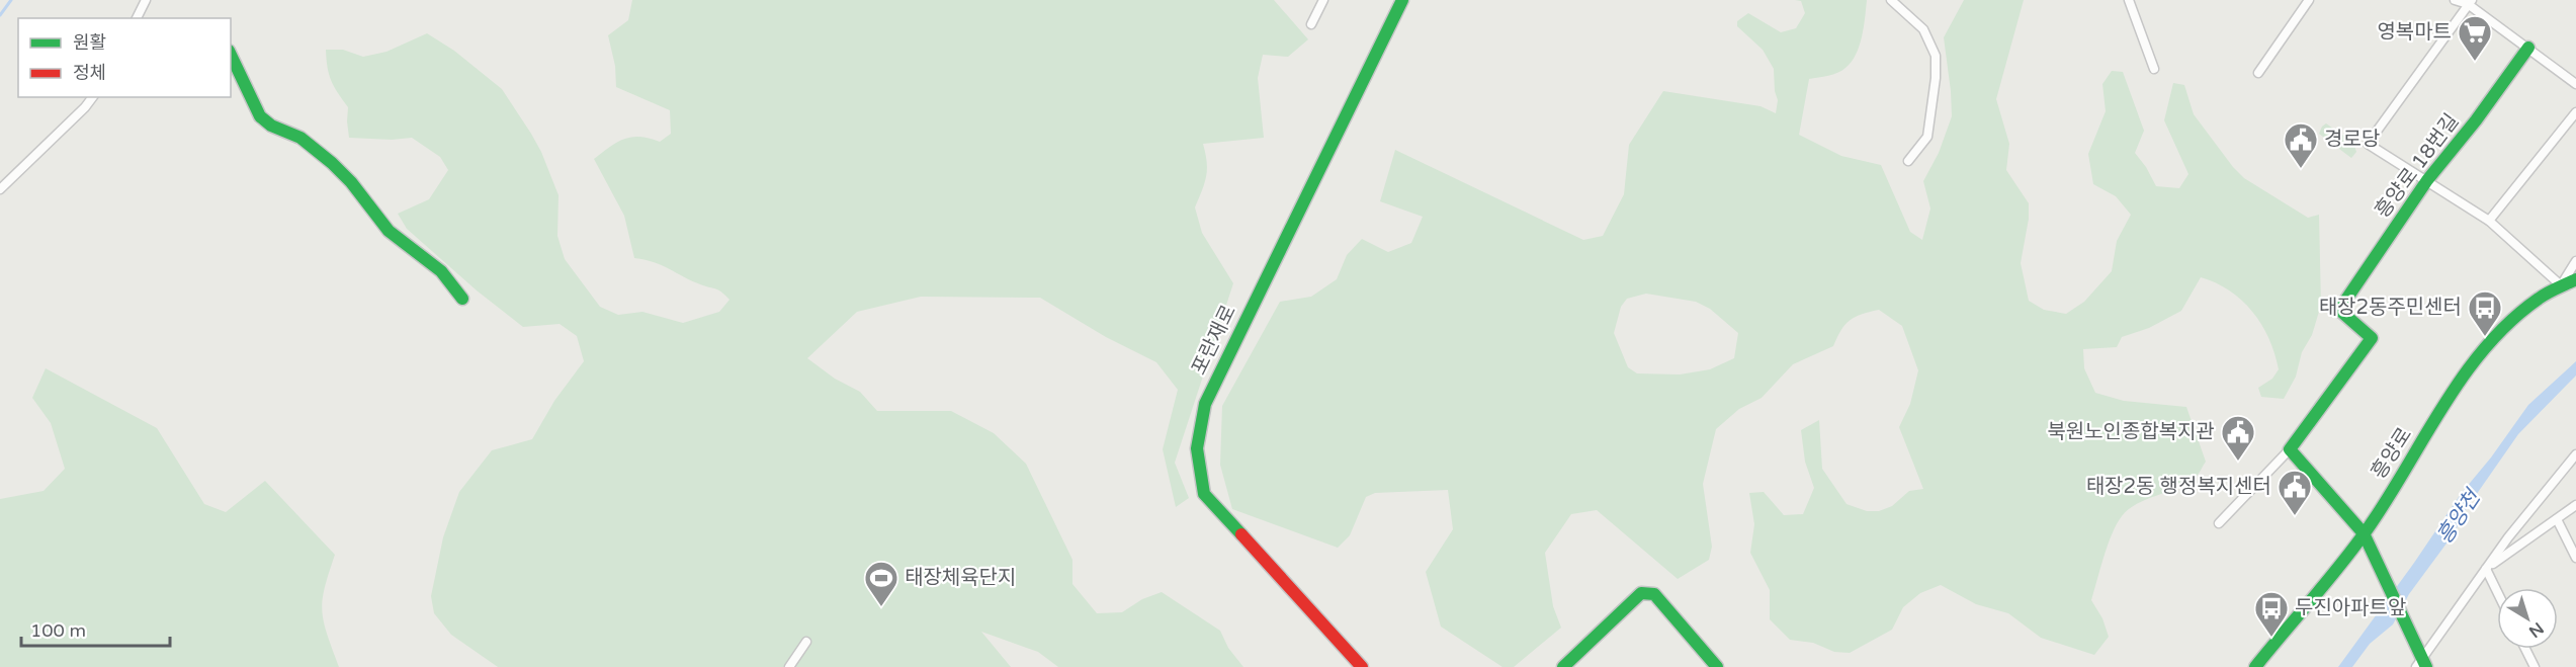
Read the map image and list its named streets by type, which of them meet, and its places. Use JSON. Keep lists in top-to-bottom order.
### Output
{
  "streets": {
    "street": ["흥양로 18번길", "포란재로", "흥양로"]
  },
  "water": ["흥양천"],
  "places": {
    "supermarket": ["영복마트"],
    "public building": ["경로당", "북원노인종합복지관", "태장2동 행정복지센터"],
    "bus stop": ["태장2동주민센터", "두진아파트앞"],
    "sports": ["태장체육단지"]
  },
  "legend": ["원활", "정체"],
  "scale_bar": "100 m",
  "north": "bottom right"
}
